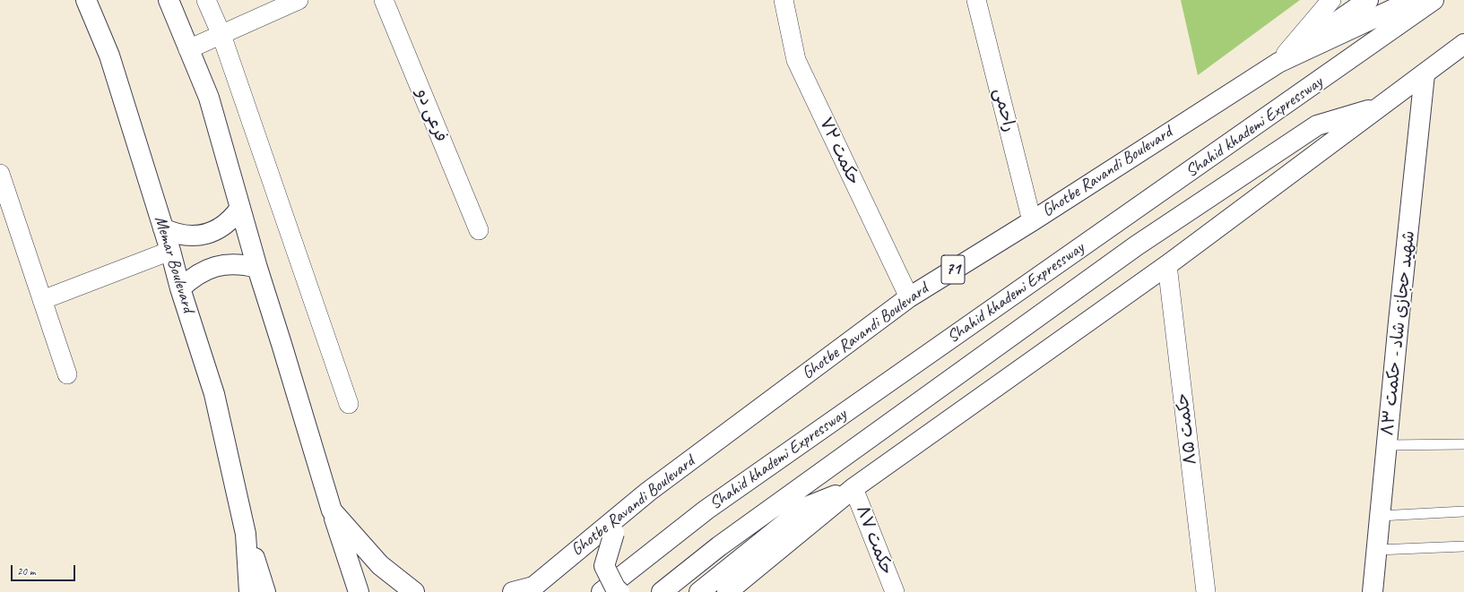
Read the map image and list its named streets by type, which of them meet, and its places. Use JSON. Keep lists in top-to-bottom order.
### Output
{
  "streets": {
    "main road": [
      "Shahid khademi Expressway",
      "Ghotbe Ravandi Boulevard",
      "Memar Boulevard",
      "71",
      "شهید حجازی شاد - حکمت ۸۳"
    ],
    "street": [
      "راحمی",
      "فرعی دو",
      "حکمت ۷۲",
      "حکمت ۸۵",
      "حکمت ۸۷"
    ]
  },
  "crossings": [
    ["راحمی", "Ghotbe Ravandi Boulevard"],
    ["حکمت ۷۲", "Ghotbe Ravandi Boulevard"]
  ],
  "scale_bar": "20 m"
}
